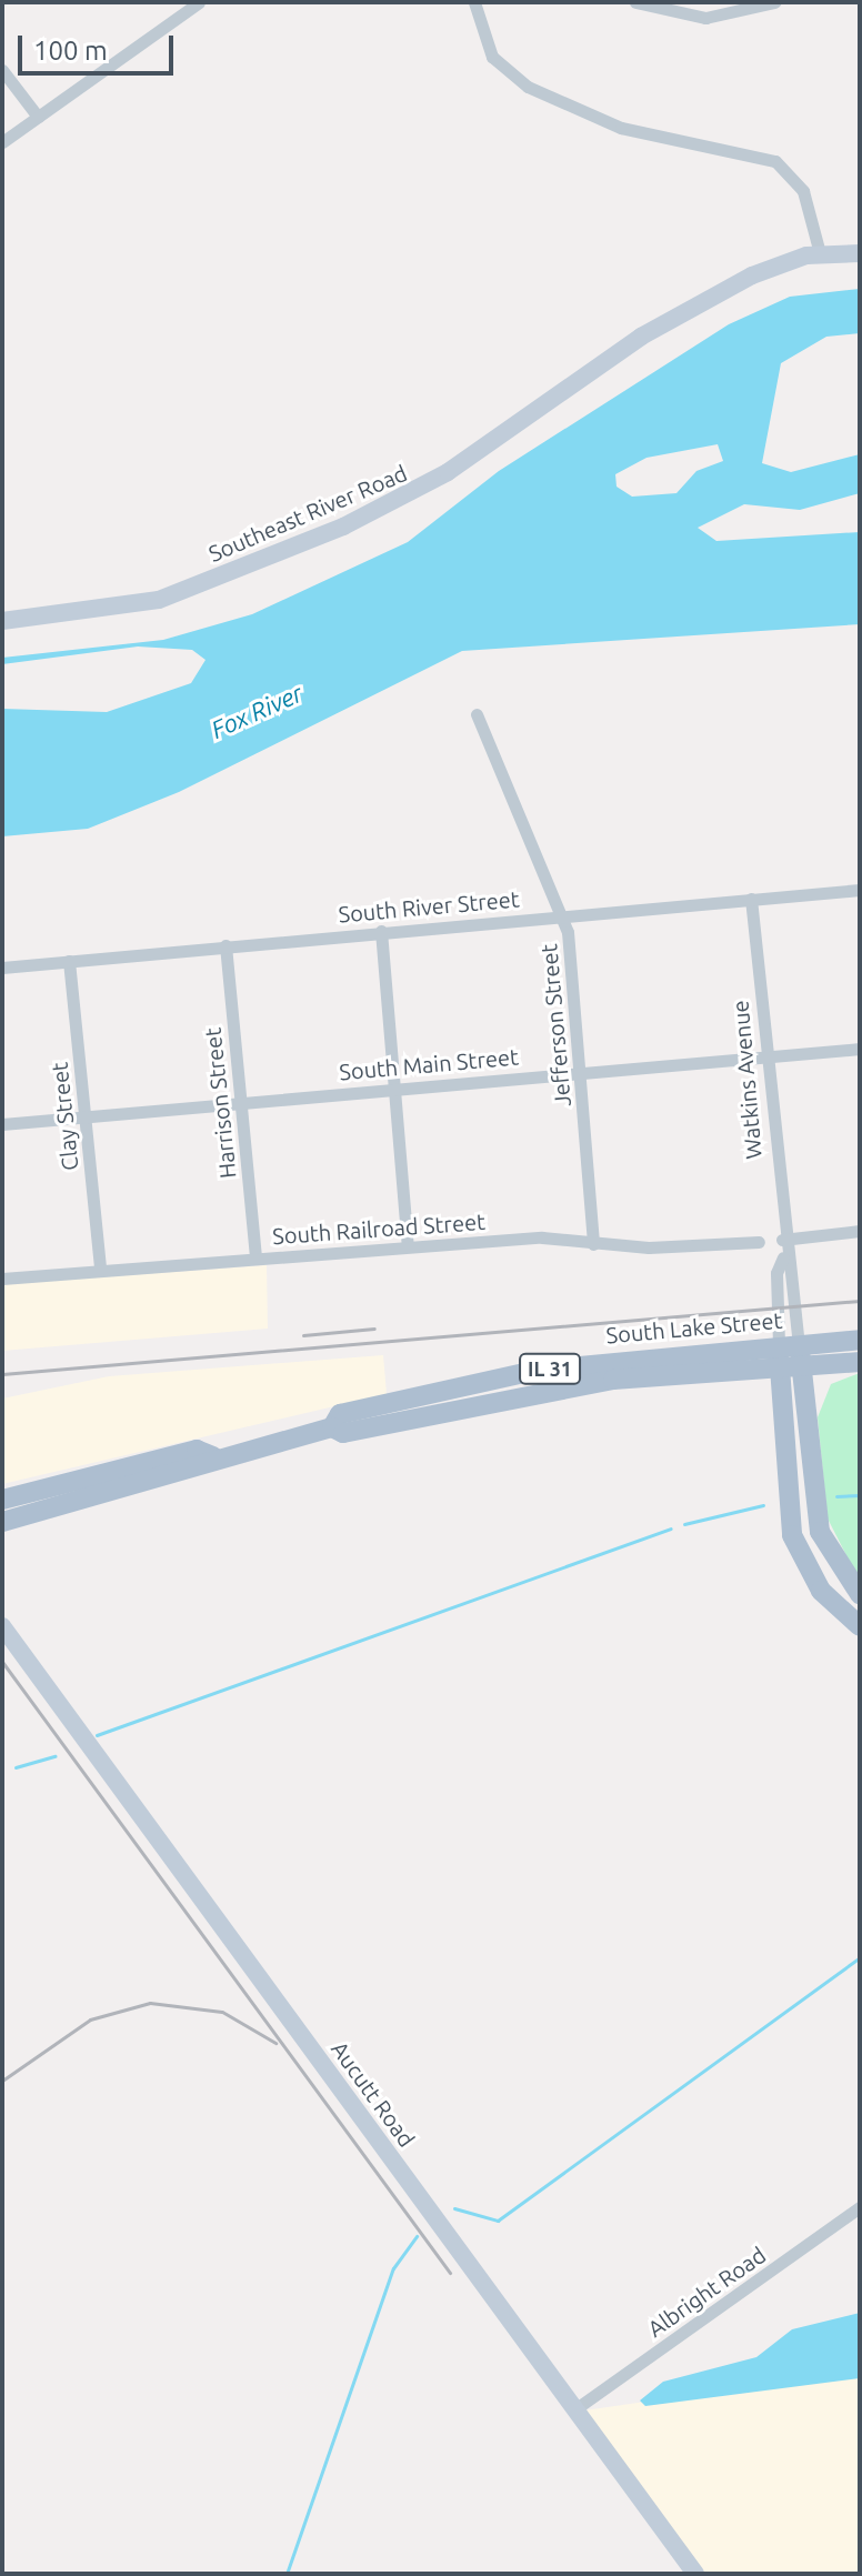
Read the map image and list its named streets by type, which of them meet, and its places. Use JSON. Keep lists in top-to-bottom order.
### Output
{
  "streets": {
    "main road": ["South Lake Street", "IL 31"],
    "street": [
      "Southeast River Road",
      "South River Street",
      "Jefferson Street",
      "South Main Street",
      "Watkins Avenue",
      "Harrison Street",
      "Clay Street",
      "South Railroad Street",
      "Aucutt Road",
      "Albright Road"
    ]
  },
  "crossings": [
    ["South River Street", "Jefferson Street"],
    ["South River Street", "Watkins Avenue"],
    ["South River Street", "Harrison Street"],
    ["South River Street", "Clay Street"],
    ["Jefferson Street", "South Main Street"],
    ["Jefferson Street", "South Railroad Street"],
    ["South Main Street", "Watkins Avenue"],
    ["South Main Street", "Harrison Street"],
    ["South Main Street", "Clay Street"],
    ["Watkins Avenue", "South Lake Street"],
    ["Harrison Street", "South Railroad Street"],
    ["Clay Street", "South Railroad Street"],
    ["Aucutt Road", "Albright Road"]
  ],
  "water": ["Fox River"],
  "scale_bar": "100 m"
}
